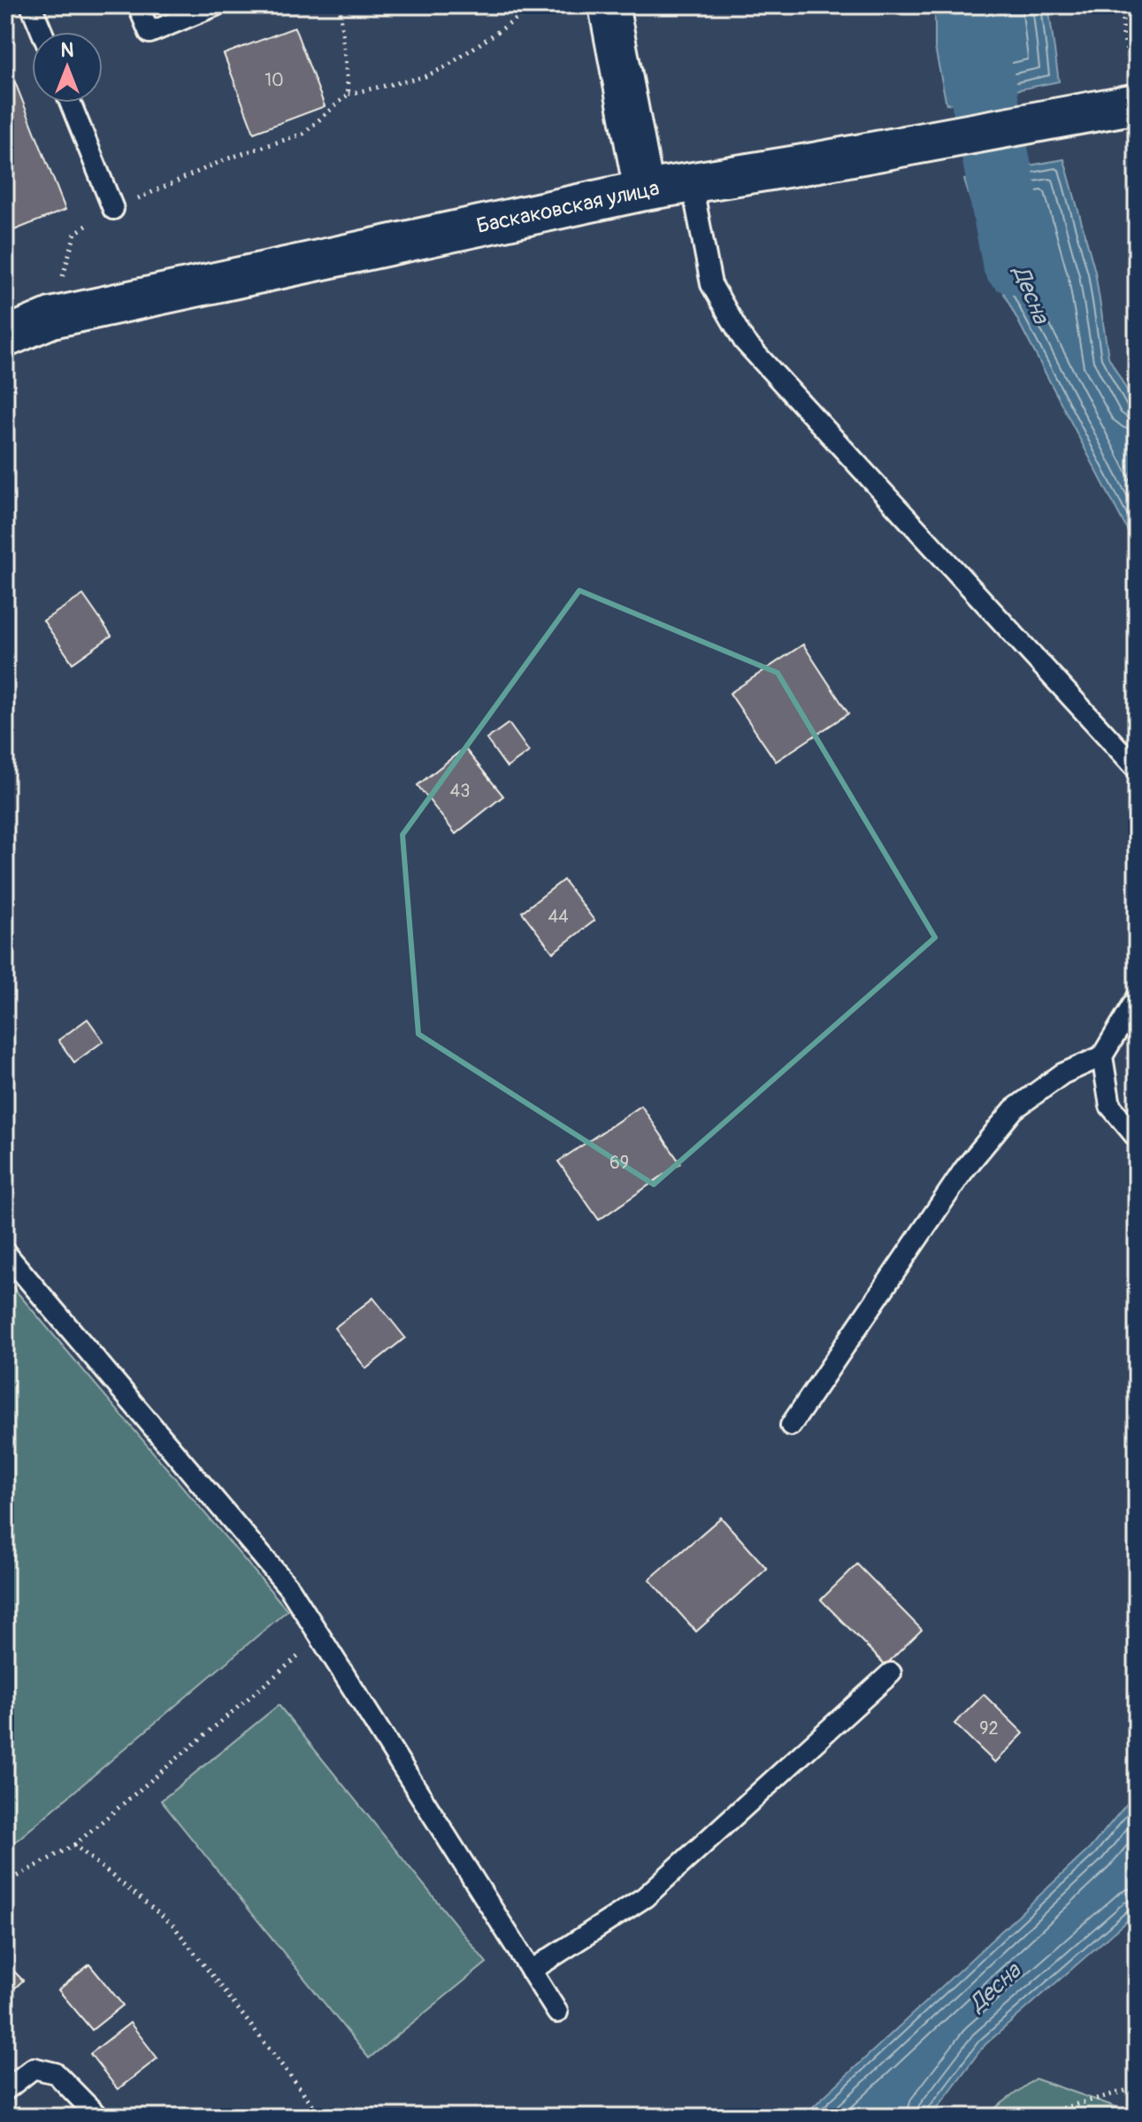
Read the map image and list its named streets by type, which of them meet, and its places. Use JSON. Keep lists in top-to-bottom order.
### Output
{
  "streets": {
    "street": ["Баскаковская улица"]
  },
  "water": ["Десна"],
  "house_numbers": [
    "10",
    "43",
    "44",
    "69",
    "92"
  ],
  "north": "top"
}
